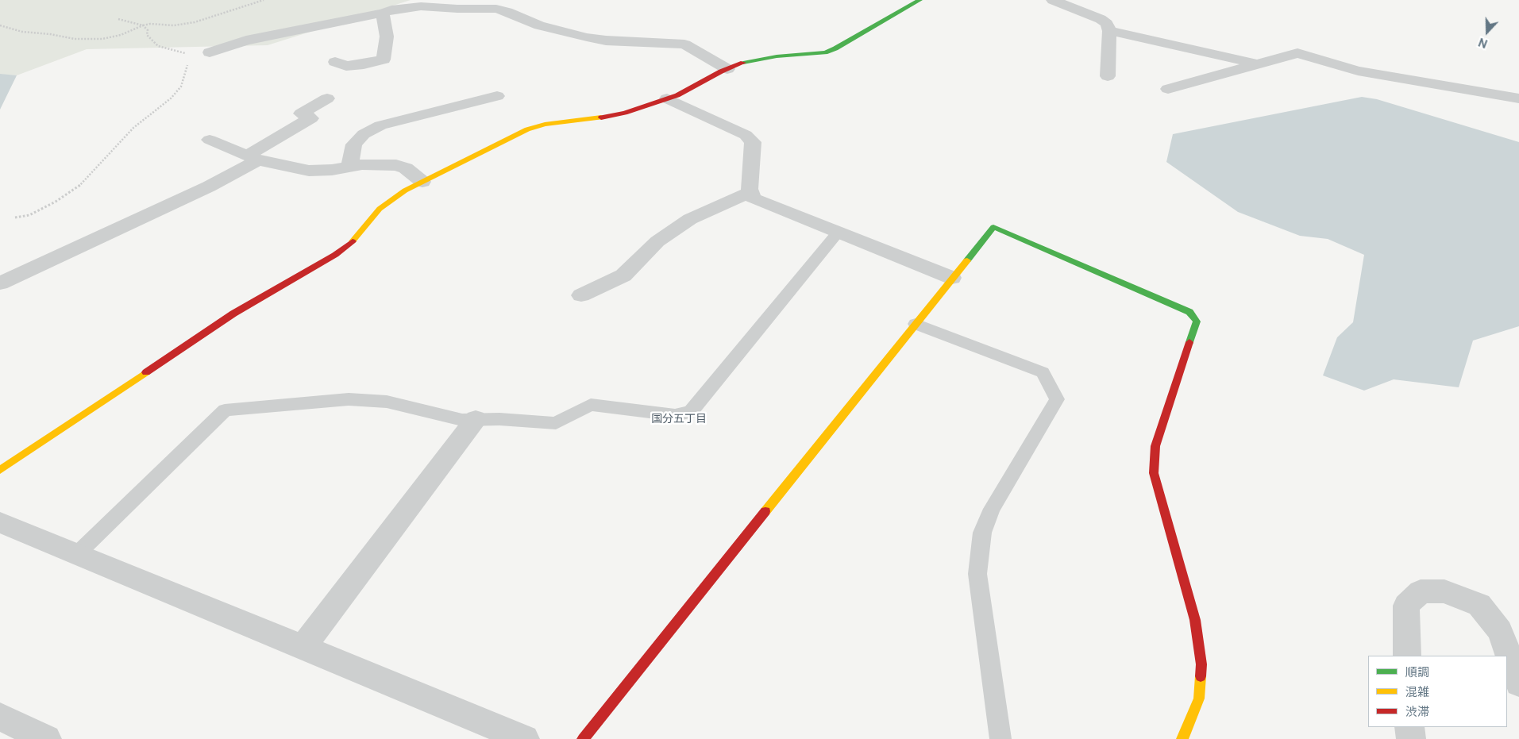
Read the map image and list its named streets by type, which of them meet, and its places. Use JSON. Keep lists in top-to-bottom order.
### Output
{
  "districts": ["国分五丁目"],
  "legend": ["順調", "混雑", "渋滞"],
  "north": "bottom"
}
